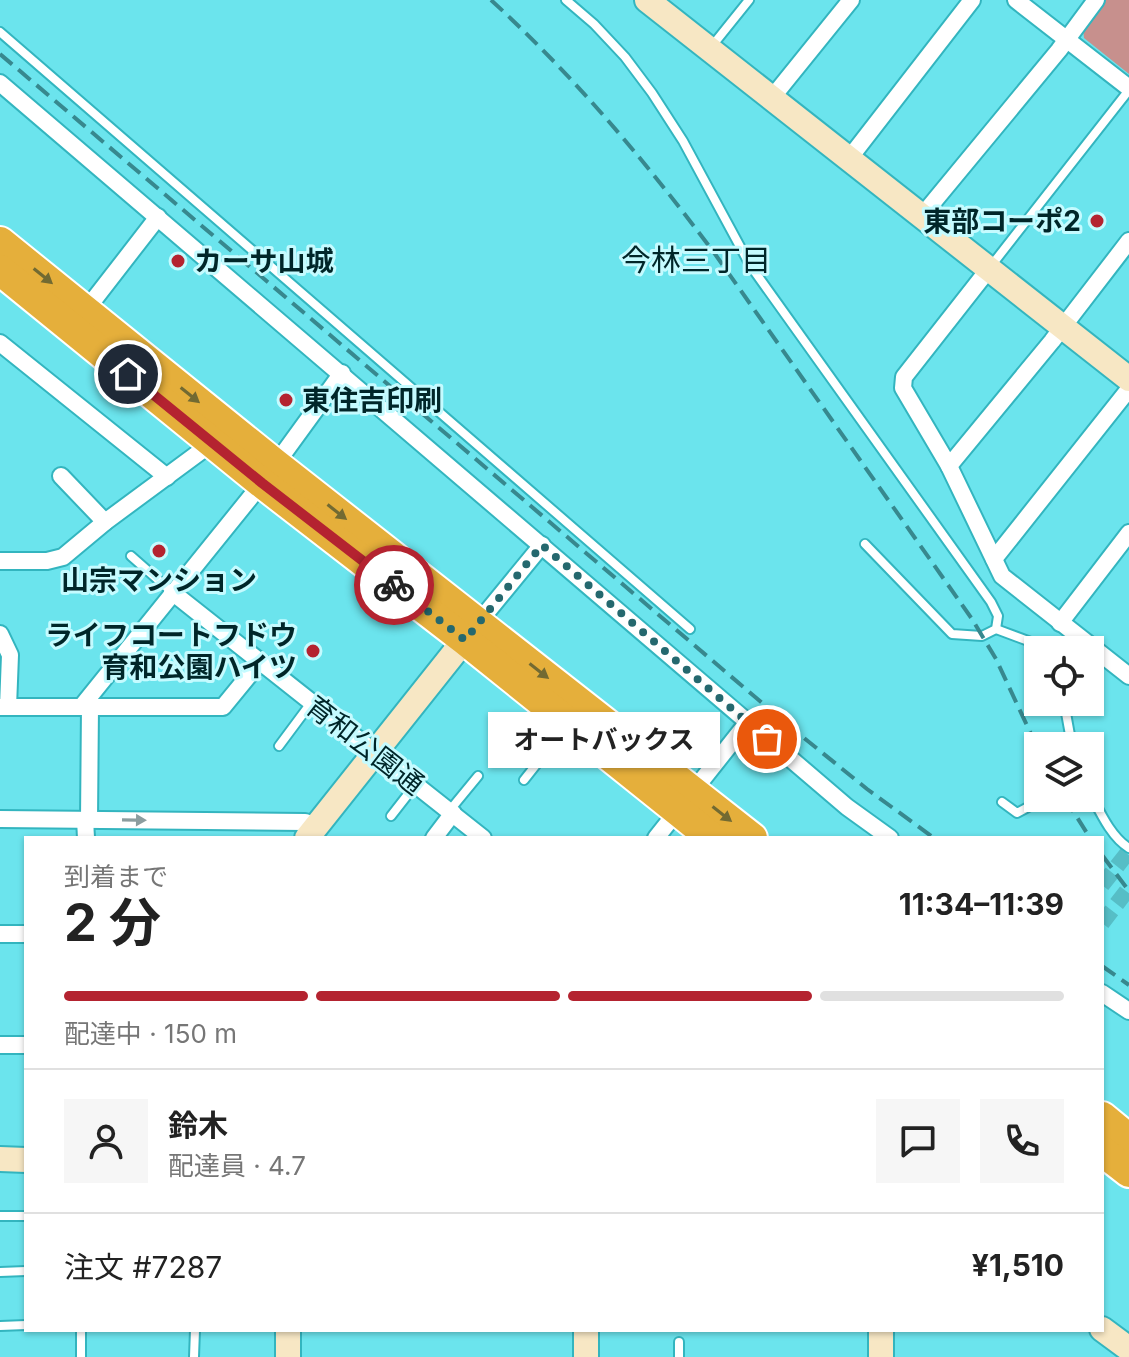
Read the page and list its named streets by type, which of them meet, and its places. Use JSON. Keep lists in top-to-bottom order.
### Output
{
  "streets": {
    "street": ["育和公園通"]
  },
  "districts": ["今林三丁目"],
  "places": [
    "東部コーポ2",
    "カーサ山城",
    "東住吉印刷",
    "山宗マンション",
    "ライフコートフドウ 育和公園ハイツ",
    "オートバックス"
  ],
  "page": {
    "bubble": "オートバックス",
    "heading": ["2 分", "到着まで", "11:34–11:39"],
    "panel": [
      "鈴木",
      "配達員 · 4.7",
      "注文 #7287",
      "¥1,510"
    ],
    "bar": "配達中 · 150 m"
  }
}
